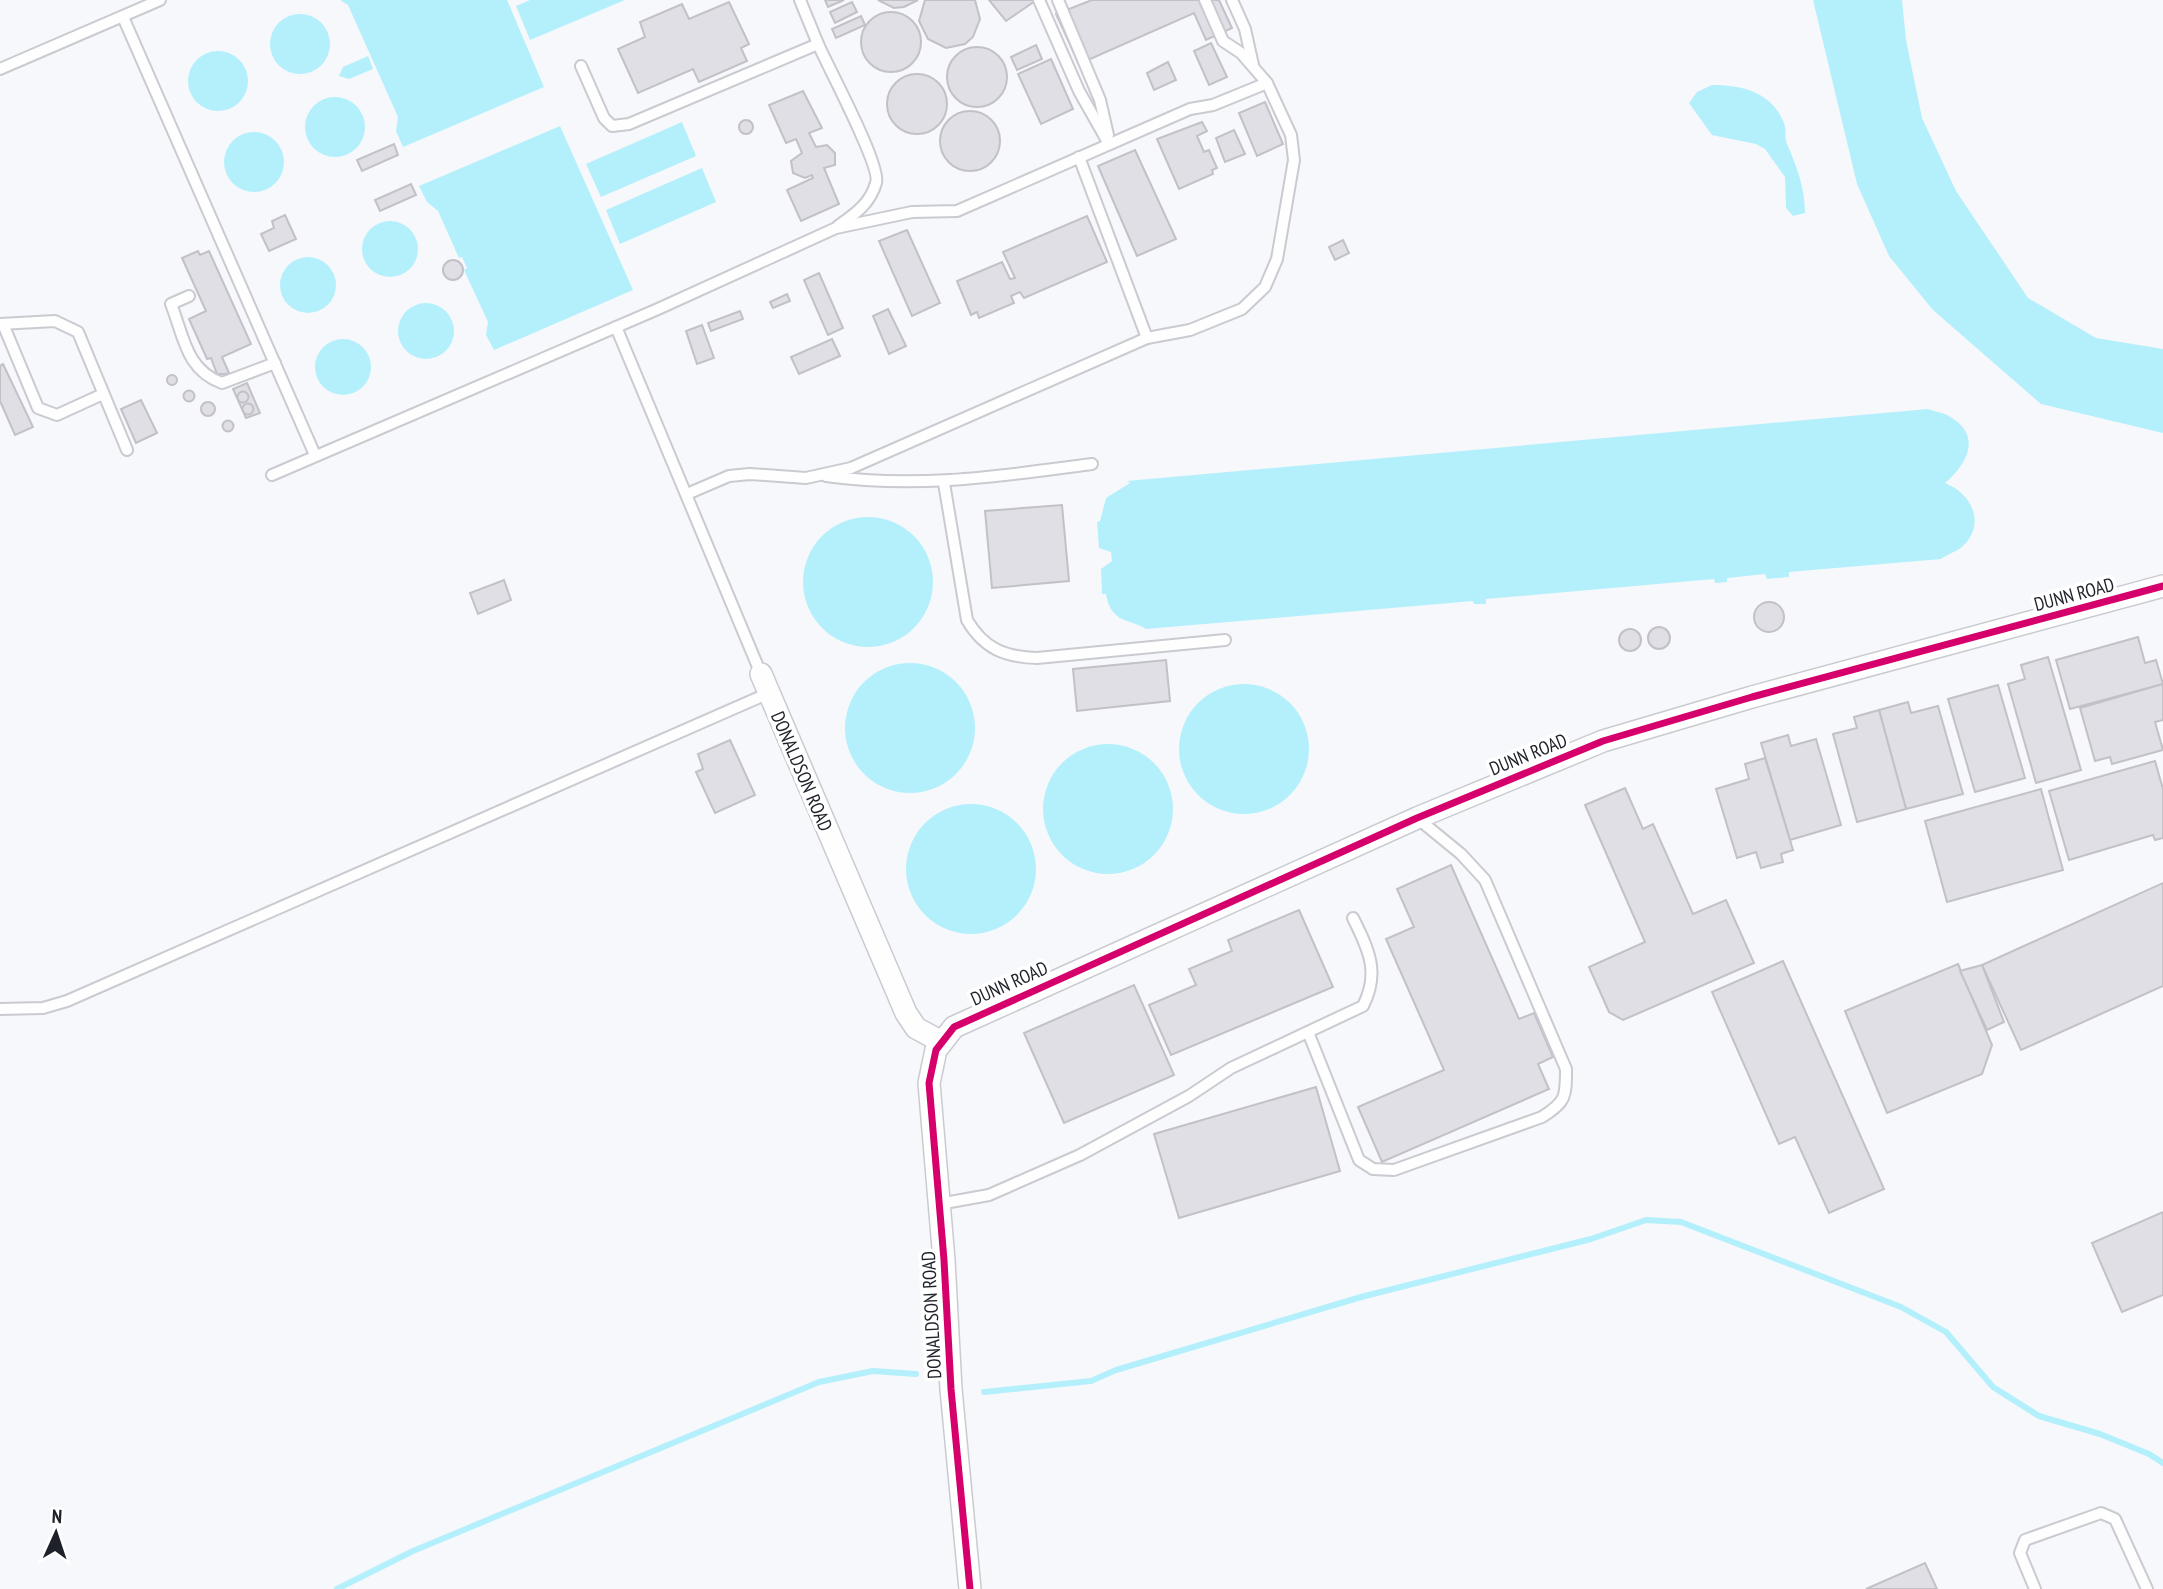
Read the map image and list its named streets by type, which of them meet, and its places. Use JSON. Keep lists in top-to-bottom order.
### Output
{
  "streets": {
    "street": ["DUNN ROAD", "DONALDSON ROAD"]
  },
  "crossings": [
    ["DUNN ROAD", "DONALDSON ROAD"]
  ],
  "north": "top"
}
